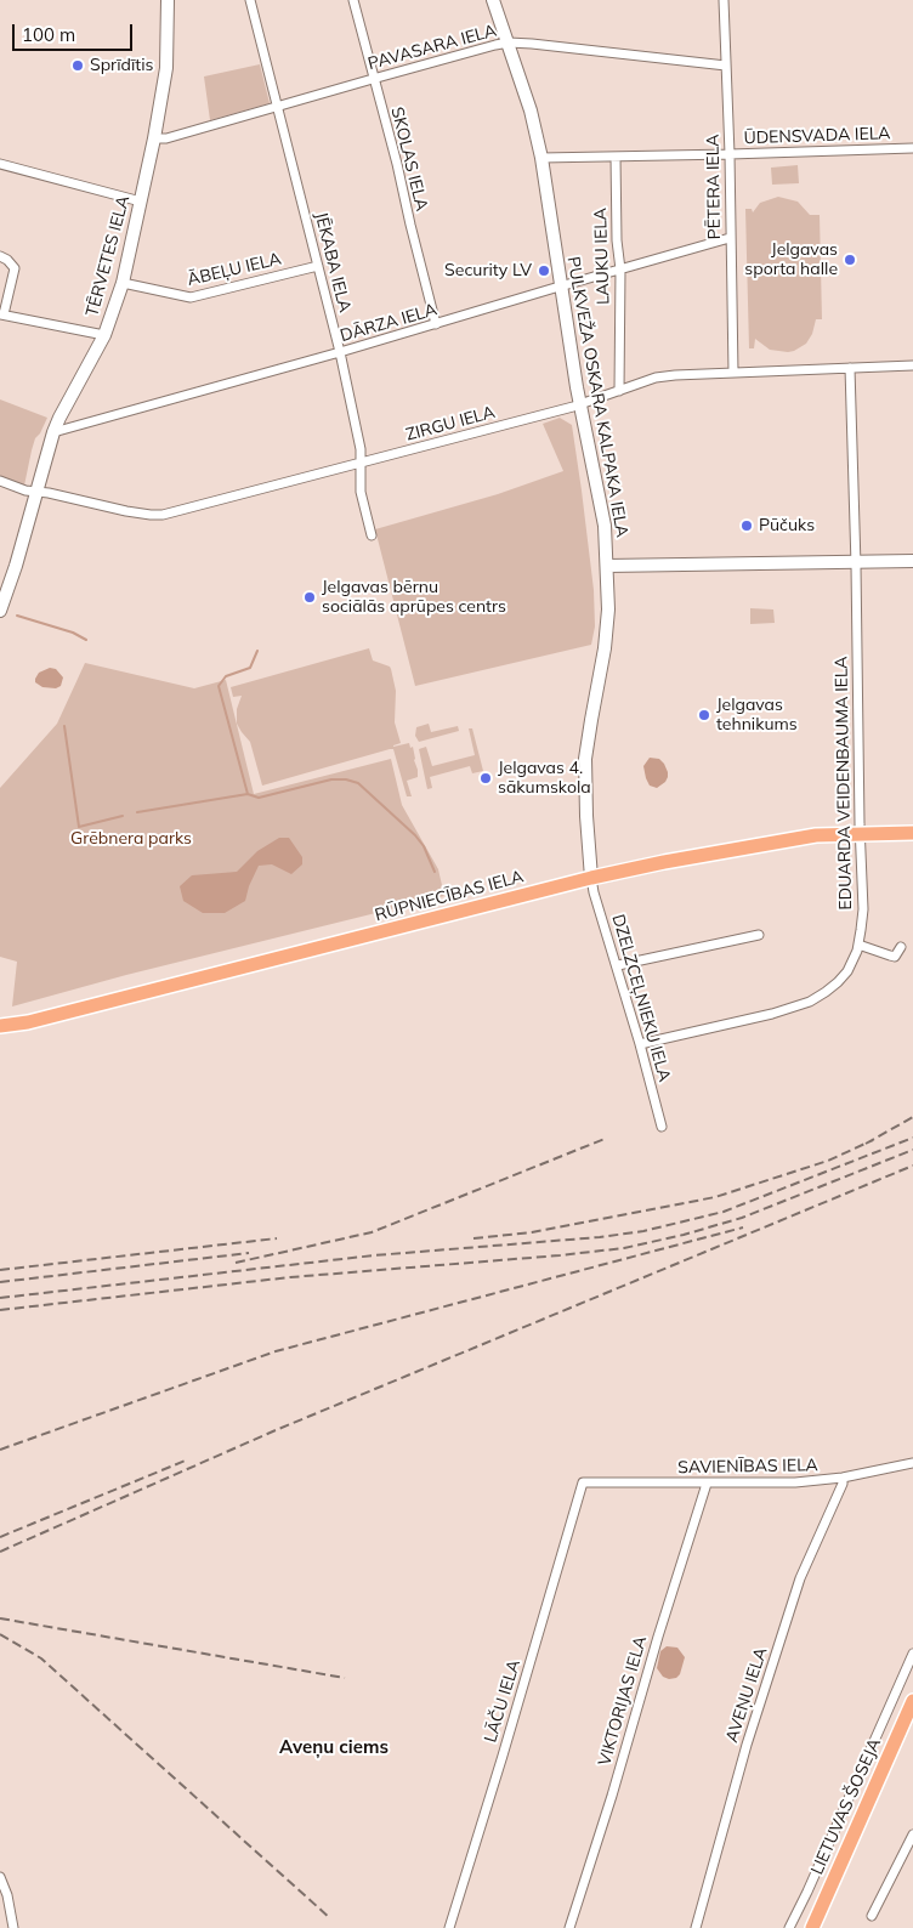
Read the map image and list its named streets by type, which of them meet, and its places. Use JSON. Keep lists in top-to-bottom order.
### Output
{
  "streets": {
    "main road": ["RŪPNIECĪBAS IELA", "LIETUVAS ŠOSEJA"],
    "street": [
      "PAVASARA IELA",
      "ŪDENSVADA IELA",
      "SKOLAS IELA",
      "PĒTERA IELA",
      "TĒRVETES IELA",
      "LAUKU IELA",
      "JĒKABA IELA",
      "ĀBEĻU IELA",
      "DĀRZA IELA",
      "PULKVEŽA OSKARA KALPAKA IELA",
      "ZIRGU IELA",
      "EDUARDA VEIDENBAUMA IELA",
      "DZELZCEĻNIEKU IELA",
      "SAVIENĪBAS IELA",
      "AVEŅU IELA",
      "LĀČU IELA",
      "VIKTORIJAS IELA"
    ]
  },
  "crossings": [
    ["PAVASARA IELA", "SKOLAS IELA"],
    ["PAVASARA IELA", "PĒTERA IELA"],
    ["PAVASARA IELA", "TĒRVETES IELA"],
    ["PAVASARA IELA", "JĒKABA IELA"],
    ["PAVASARA IELA", "PULKVEŽA OSKARA KALPAKA IELA"],
    ["ŪDENSVADA IELA", "PĒTERA IELA"],
    ["ŪDENSVADA IELA", "LAUKU IELA"],
    ["ŪDENSVADA IELA", "PULKVEŽA OSKARA KALPAKA IELA"],
    ["SKOLAS IELA", "DĀRZA IELA"],
    ["PĒTERA IELA", "DĀRZA IELA"],
    ["PĒTERA IELA", "ZIRGU IELA"],
    ["TĒRVETES IELA", "ĀBEĻU IELA"],
    ["TĒRVETES IELA", "DĀRZA IELA"],
    ["TĒRVETES IELA", "ZIRGU IELA"],
    ["LAUKU IELA", "DĀRZA IELA"],
    ["LAUKU IELA", "ZIRGU IELA"],
    ["JĒKABA IELA", "ĀBEĻU IELA"],
    ["JĒKABA IELA", "DĀRZA IELA"],
    ["JĒKABA IELA", "ZIRGU IELA"],
    ["DĀRZA IELA", "PULKVEŽA OSKARA KALPAKA IELA"],
    ["PULKVEŽA OSKARA KALPAKA IELA", "ZIRGU IELA"],
    ["PULKVEŽA OSKARA KALPAKA IELA", "RŪPNIECĪBAS IELA"],
    ["PULKVEŽA OSKARA KALPAKA IELA", "DZELZCEĻNIEKU IELA"],
    ["ZIRGU IELA", "EDUARDA VEIDENBAUMA IELA"],
    ["EDUARDA VEIDENBAUMA IELA", "RŪPNIECĪBAS IELA"],
    ["EDUARDA VEIDENBAUMA IELA", "DZELZCEĻNIEKU IELA"],
    ["RŪPNIECĪBAS IELA", "DZELZCEĻNIEKU IELA"],
    ["SAVIENĪBAS IELA", "AVEŅU IELA"],
    ["SAVIENĪBAS IELA", "LĀČU IELA"],
    ["SAVIENĪBAS IELA", "VIKTORIJAS IELA"]
  ],
  "districts": ["Aveņu ciems"],
  "parks": ["Grēbnera parks"],
  "places": [
    "Sprīdītis",
    "Jelgavas sporta halle",
    "Security LV",
    "Pūčuks",
    "Jelgavas bērnu sociālās aprūpes centrs",
    "Jelgavas tehnikums",
    "Jelgavas 4. sākumskola"
  ],
  "scale_bar": "100 m"
}
